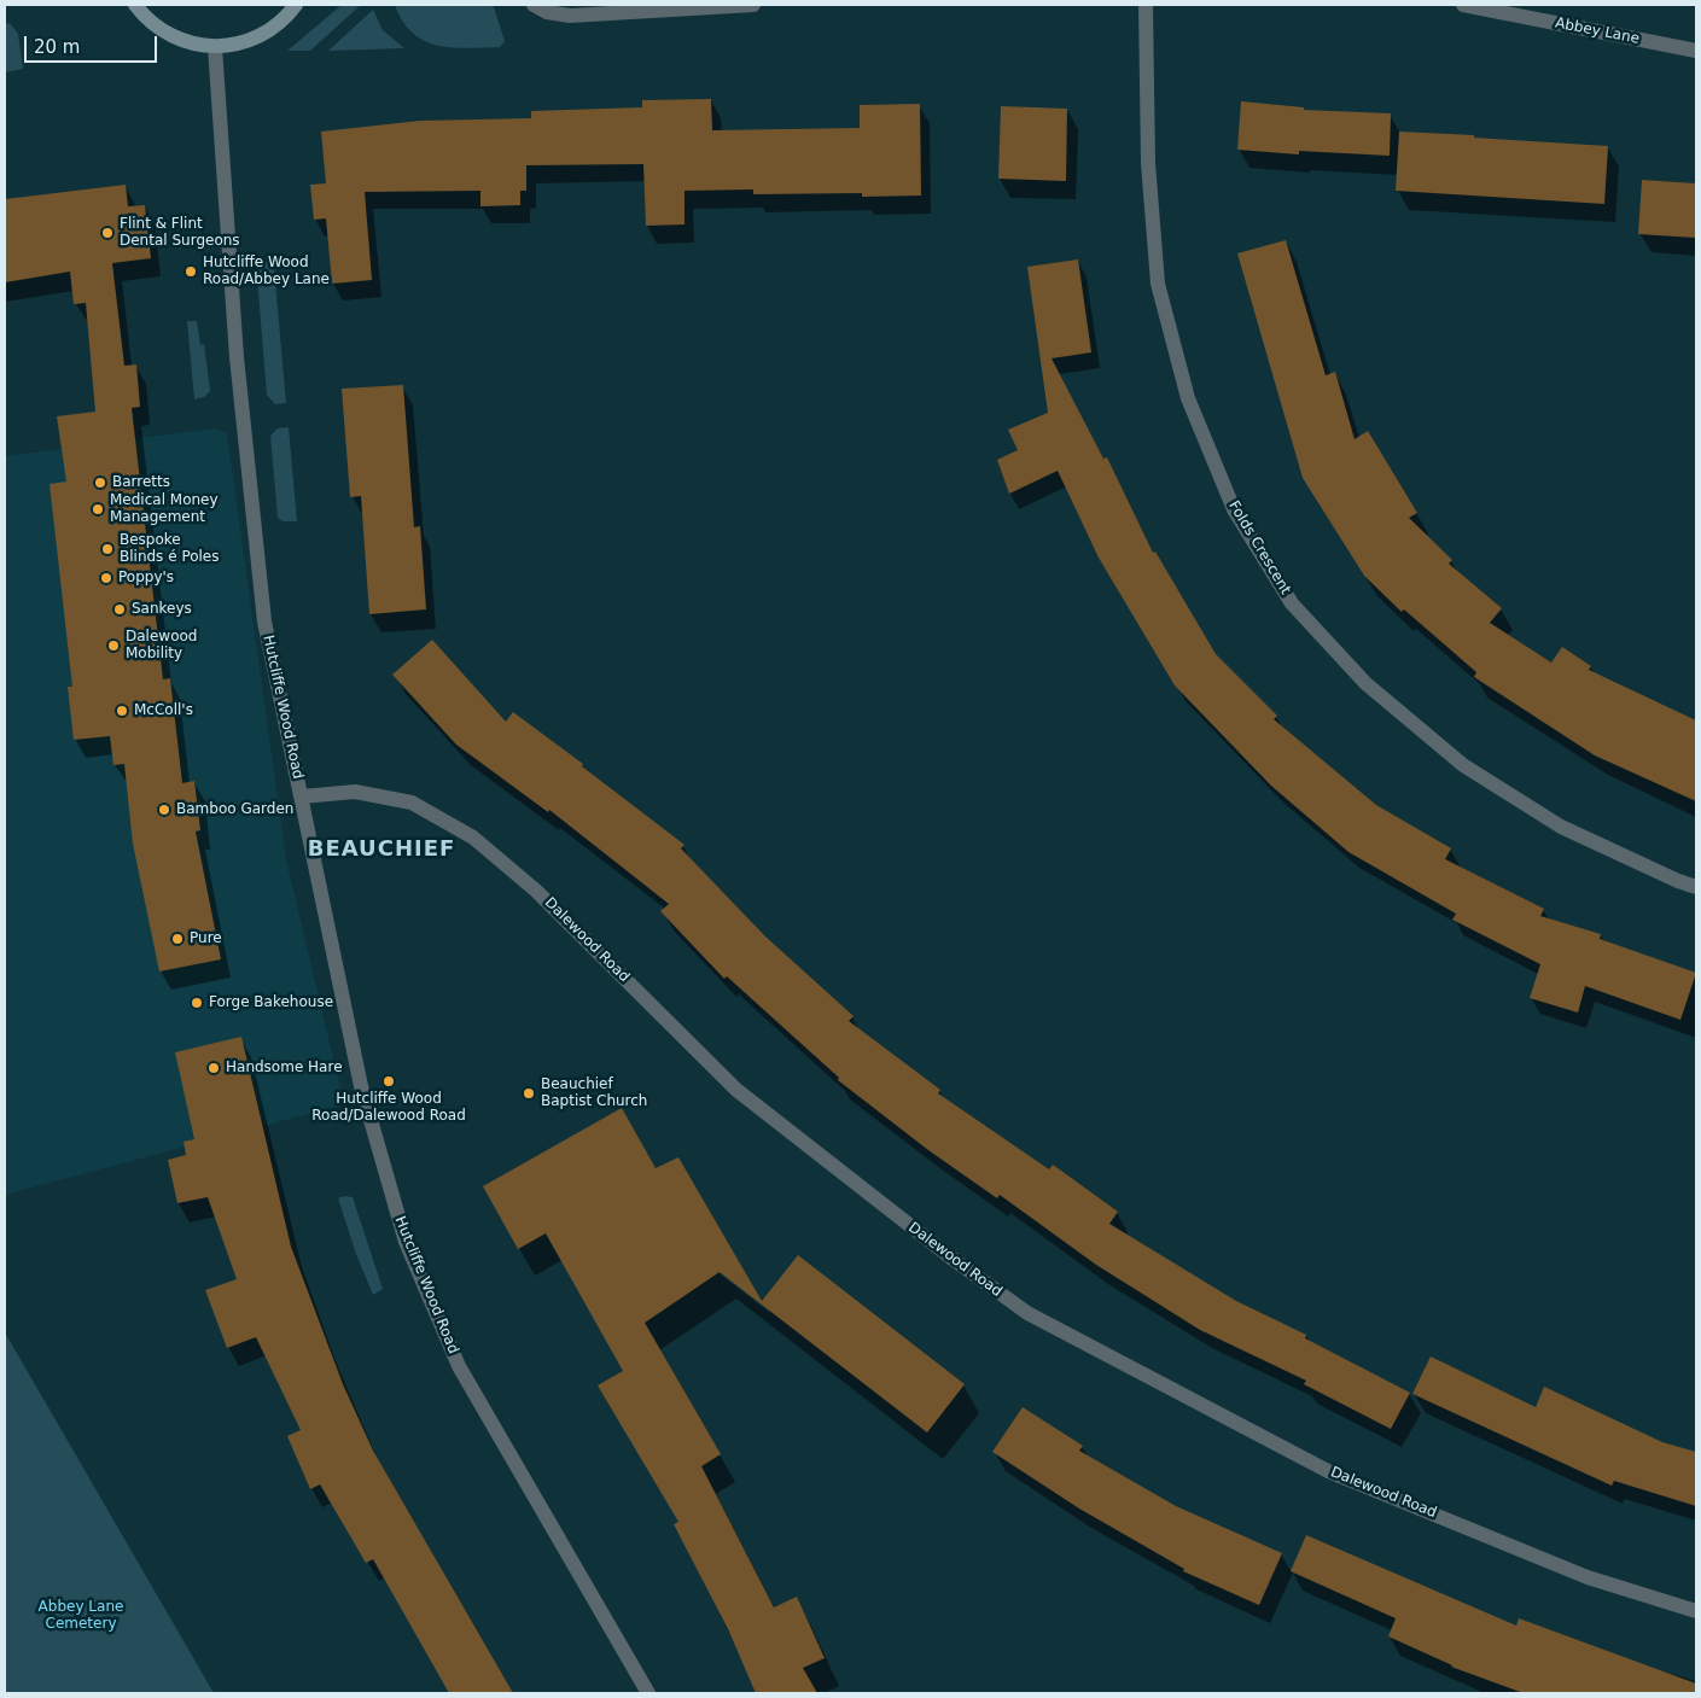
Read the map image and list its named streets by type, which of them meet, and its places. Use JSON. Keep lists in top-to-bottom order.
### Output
{
  "streets": {
    "street": [
      "Abbey Lane",
      "Folds Crescent",
      "Hutcliffe Wood Road",
      "Dalewood Road"
    ]
  },
  "crossings": [
    ["Hutcliffe Wood Road", "Dalewood Road"]
  ],
  "districts": ["BEAUCHIEF"],
  "parks": ["Abbey Lane Cemetery"],
  "places": [
    "Flint & Flint Dental Surgeons",
    "Hutcliffe Wood Road/Abbey Lane",
    "Barretts",
    "Medical Money Management",
    "Bespoke Blinds é Poles",
    "Poppy's",
    "Sankeys",
    "Dalewood Mobility",
    "McColl's",
    "Bamboo Garden",
    "Pure",
    "Forge Bakehouse",
    "Handsome Hare",
    "Hutcliffe Wood Road/Dalewood Road",
    "Beauchief Baptist Church"
  ],
  "scale_bar": "20 m"
}
